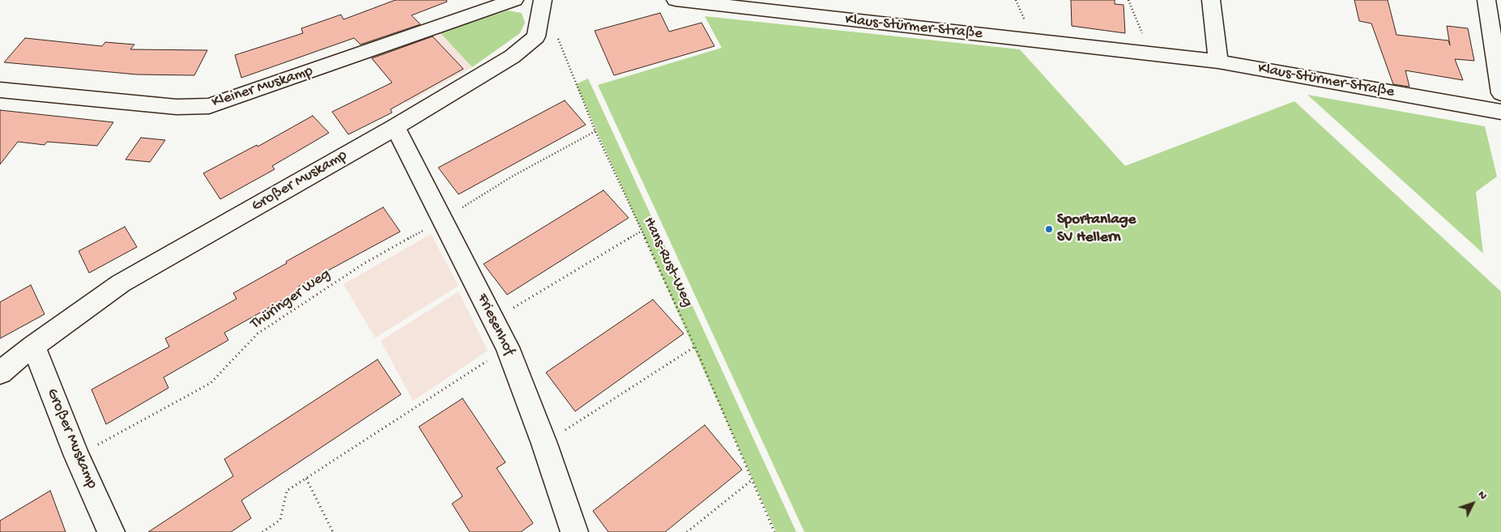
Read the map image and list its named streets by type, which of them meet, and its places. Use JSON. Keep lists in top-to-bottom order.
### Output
{
  "streets": {
    "street": [
      "Klaus-Stürmer-Straße",
      "Kleiner Muskamp",
      "Großer Muskamp",
      "Friesenhof"
    ],
    "path": ["Hans-Rust-Weg", "Thüringer Weg"]
  },
  "crossings": [
    ["Großer Muskamp", "Thüringer Weg"],
    ["Großer Muskamp", "Friesenhof"],
    ["Hans-Rust-Weg", "Thüringer Weg"],
    ["Thüringer Weg", "Friesenhof"]
  ],
  "places": ["Sportanlage SV Hellern"],
  "north": "top right"
}
